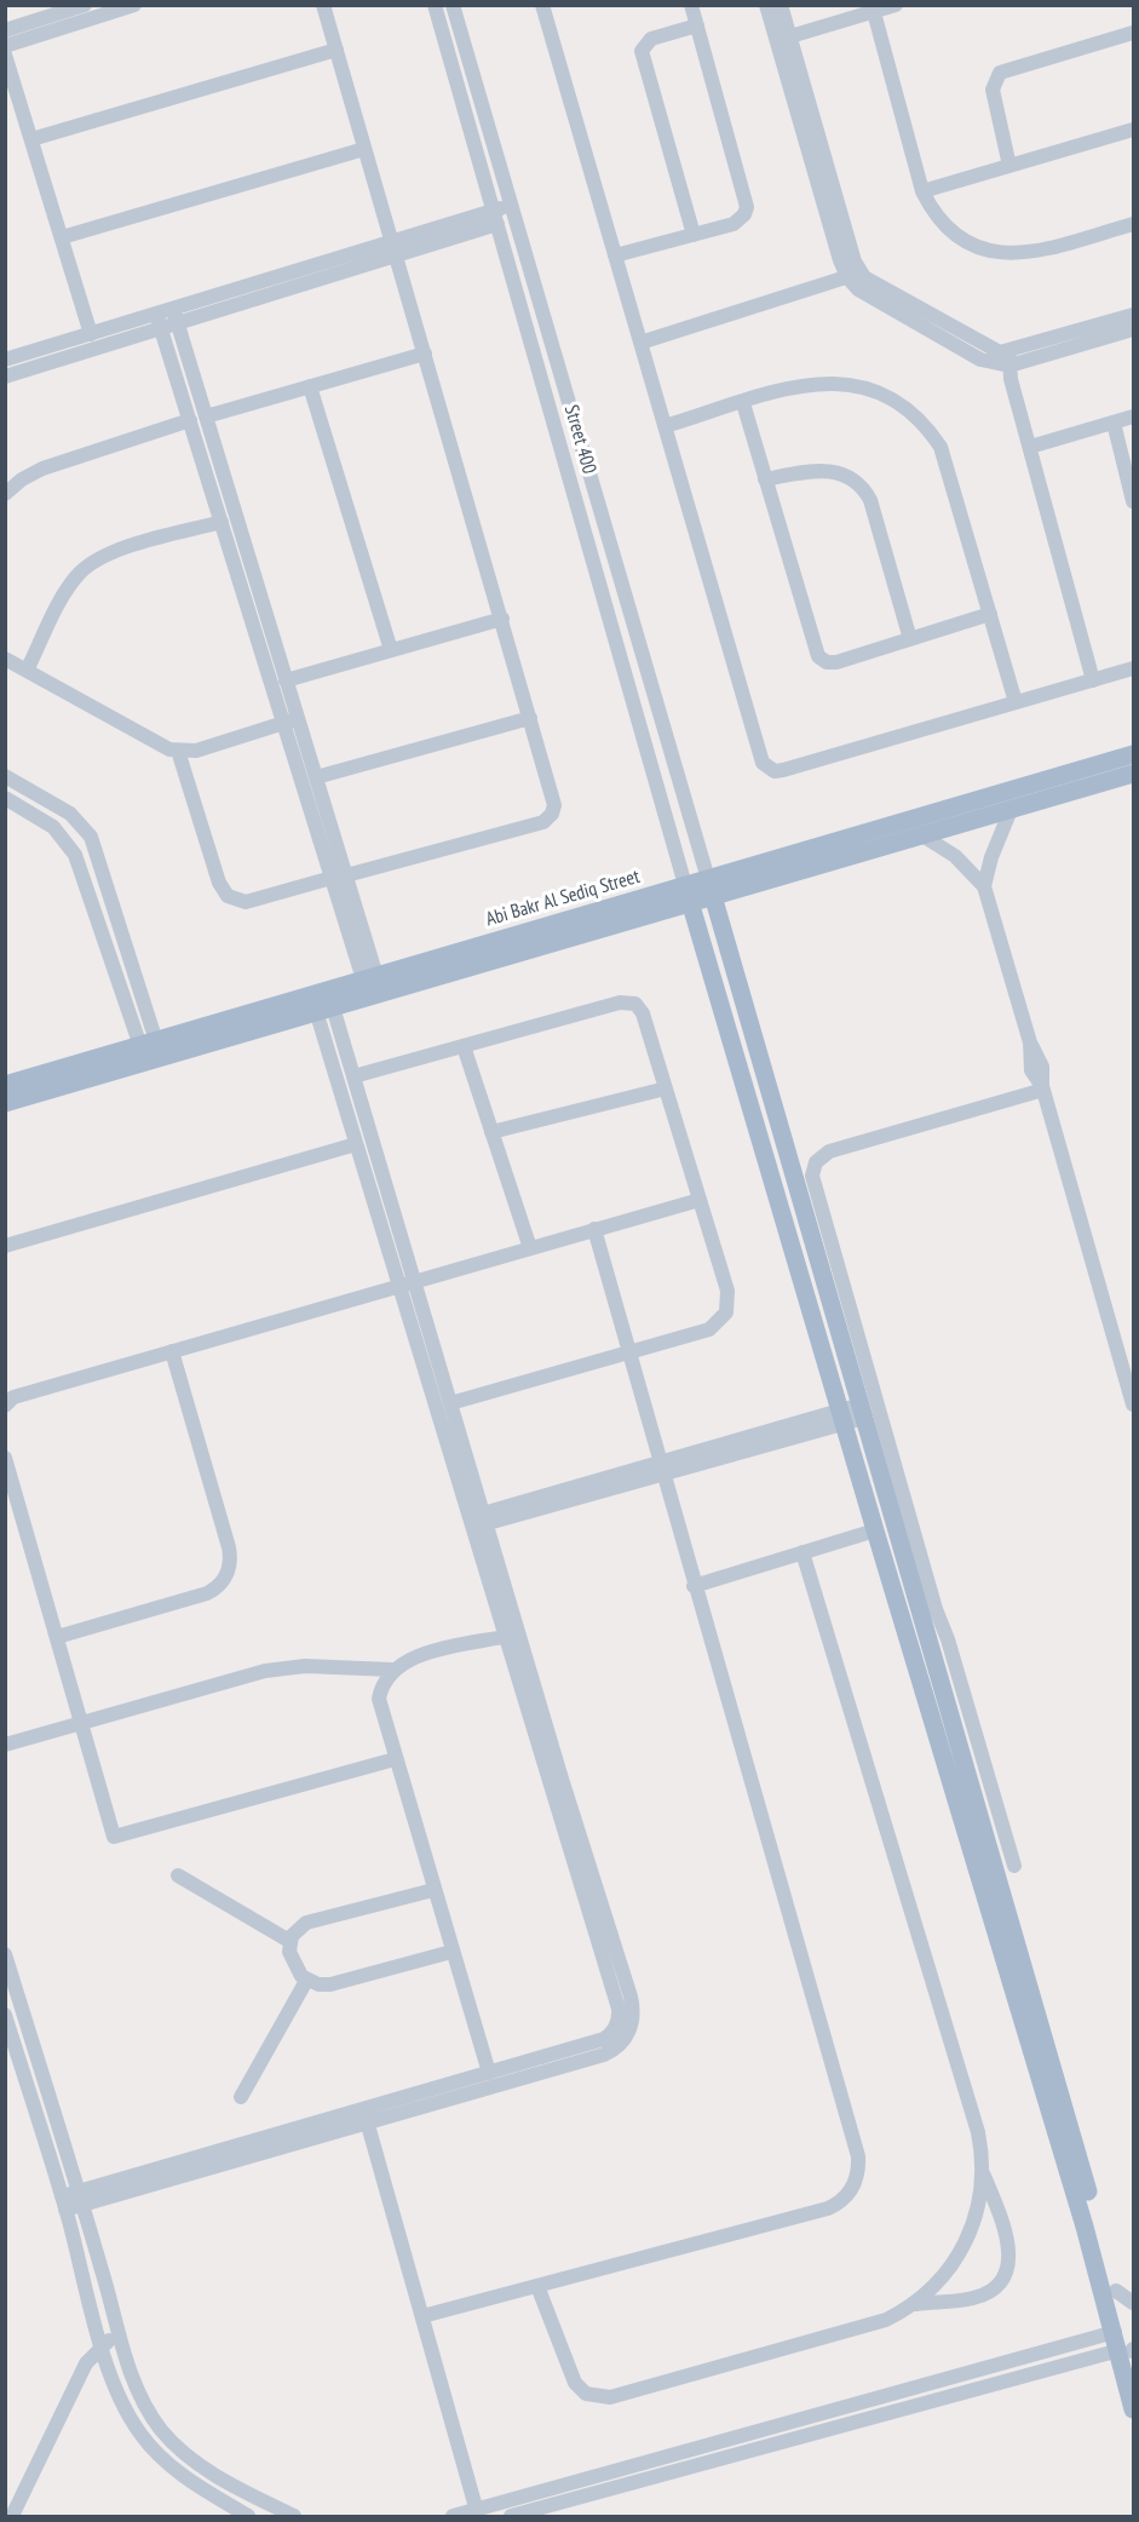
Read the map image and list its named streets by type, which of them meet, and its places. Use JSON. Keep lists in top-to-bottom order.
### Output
{
  "streets": {
    "main road": ["Abi Bakr Al Sediq Street"],
    "street": ["Street 400"]
  },
  "crossings": [
    ["Street 400", "Abi Bakr Al Sediq Street"]
  ]
}
